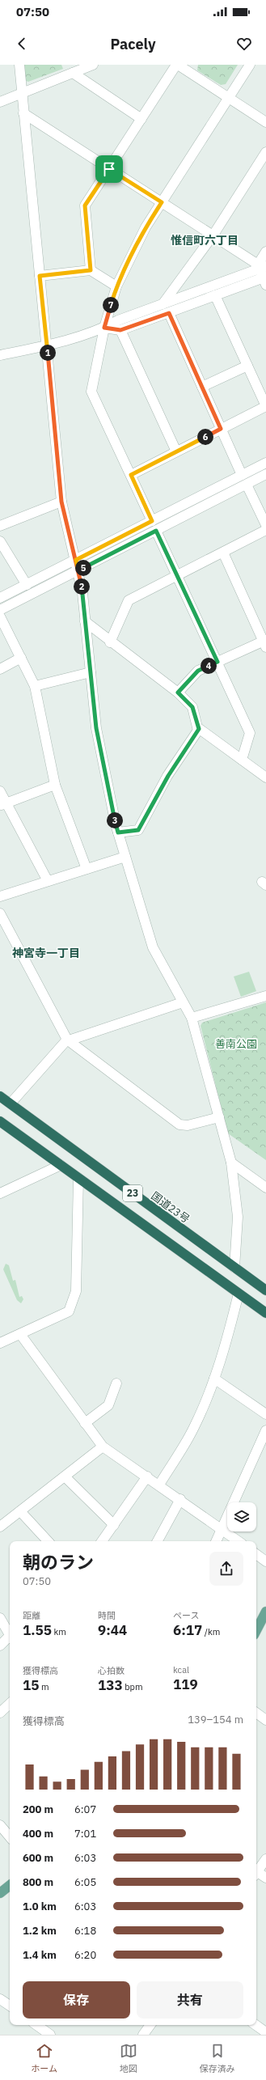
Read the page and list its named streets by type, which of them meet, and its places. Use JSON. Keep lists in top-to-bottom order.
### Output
{
  "streets": {
    "highway": ["23", "国道23号"]
  },
  "districts": ["惟信町六丁目", "神宮寺一丁目"],
  "parks": ["善南公園"],
  "page": {
    "status": "07:50",
    "header": "Pacely",
    "pins": [
      "7",
      "1",
      "6",
      "5",
      "2",
      "4",
      "3"
    ],
    "heading": ["朝のラン", "07:50"],
    "stats": [
      ["距離", "1.55 km"],
      ["時間", "9:44"],
      ["ペース", "6:17 /km"],
      ["獲得標高", "15 m"],
      ["心拍数", "133 bpm"],
      ["kcal", "119"]
    ],
    "chart": ["獲得標高", "139–154 m"],
    "list": [
      {
        "name": "200 m",
        "note": "6:07"
      },
      {
        "name": "400 m",
        "note": "7:01"
      },
      {
        "name": "600 m",
        "note": "6:03"
      },
      {
        "name": "800 m",
        "note": "6:05"
      },
      {
        "name": "1.0 km",
        "note": "6:03"
      },
      {
        "name": "1.2 km",
        "note": "6:18"
      },
      {
        "name": "1.4 km",
        "note": "6:20"
      }
    ],
    "buttons": ["保存", "共有"],
    "tabs": ["ホーム", "地図", "保存済み"]
  }
}
